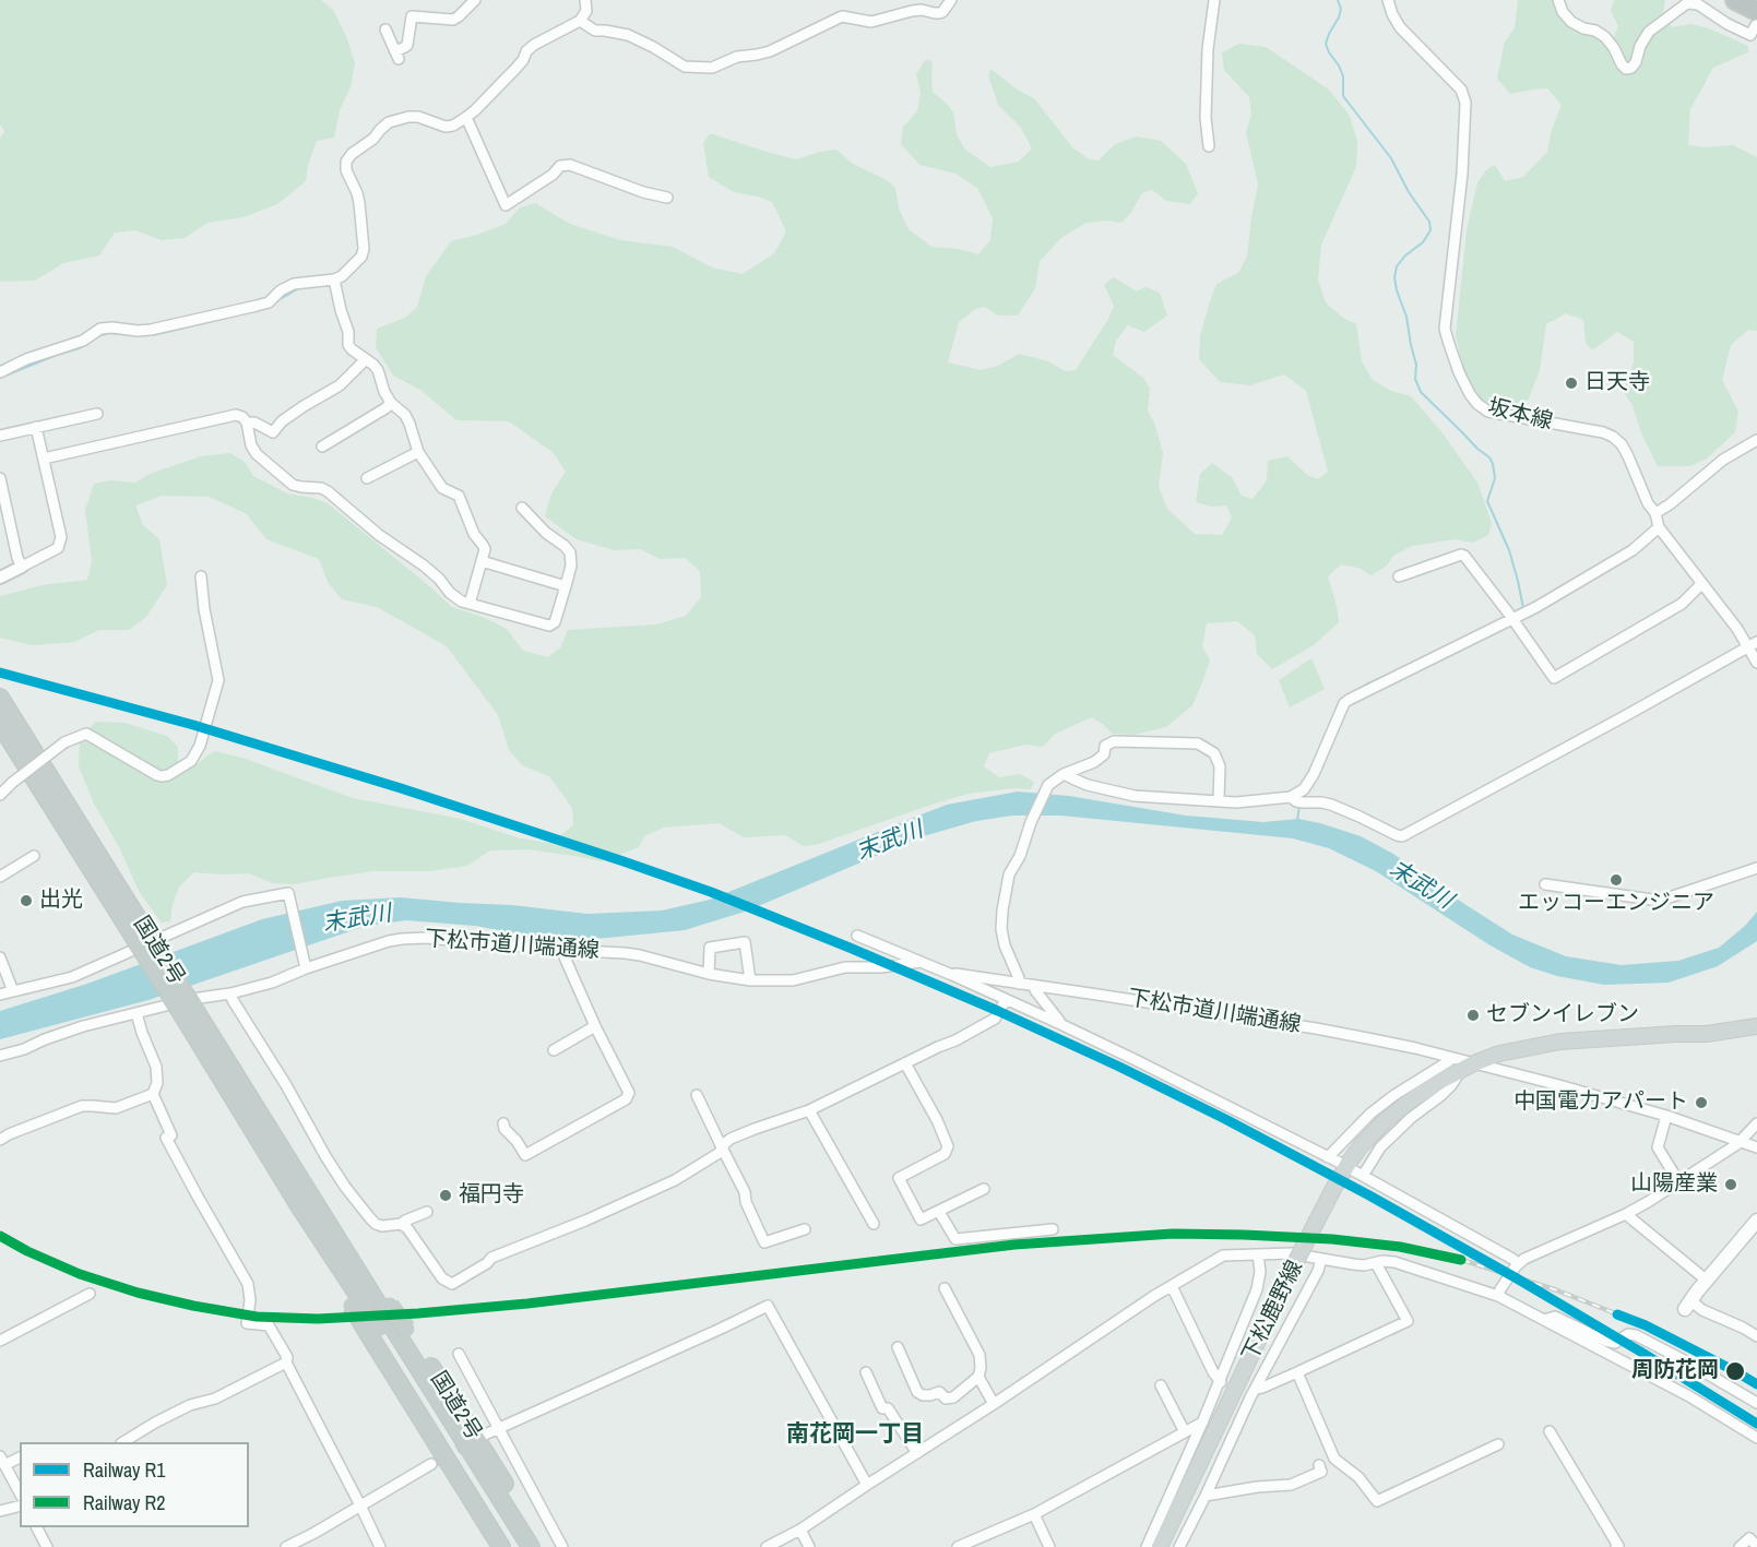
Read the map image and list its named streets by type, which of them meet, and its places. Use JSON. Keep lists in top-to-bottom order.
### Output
{
  "streets": {
    "highway": ["国道2号"],
    "main road": ["下松鹿野線"],
    "street": ["坂本線", "下松市道川端通線"]
  },
  "crossings": [
    ["下松市道川端通線", "下松鹿野線"]
  ],
  "districts": ["南花岡一丁目"],
  "water": ["末武川"],
  "places": [
    "日天寺",
    "エッコーエンジニア",
    "出光",
    "セブンイレブン",
    "中国電力アパート",
    "山陽産業",
    "福円寺",
    "周防花岡"
  ],
  "lines": ["rail line R1", "rail line R2"],
  "legend": ["Railway R1", "Railway R2"]
}
